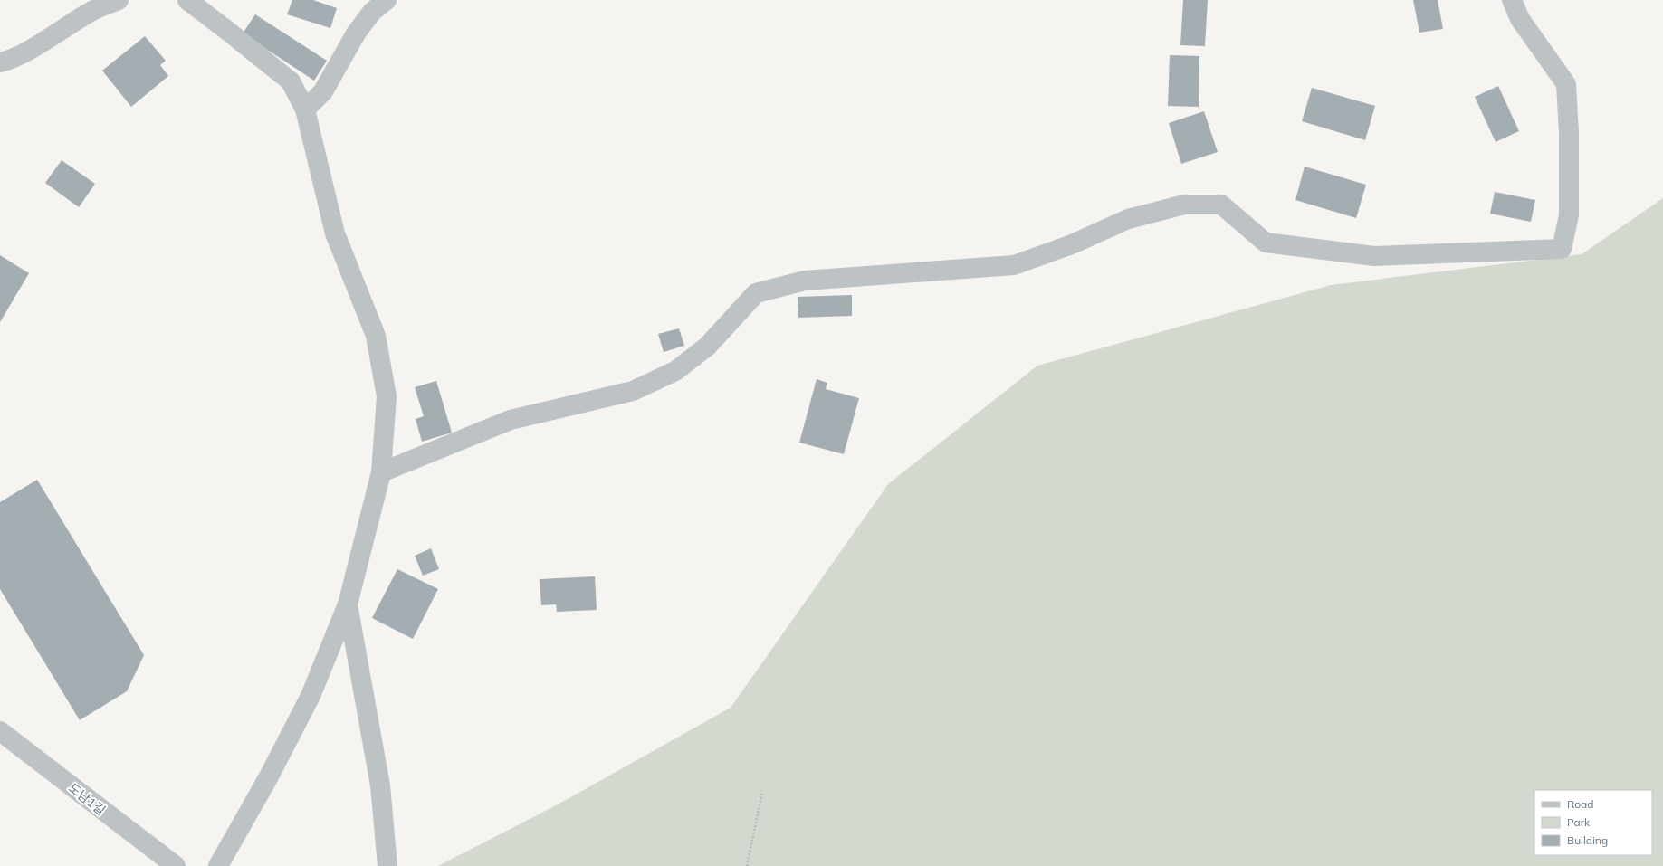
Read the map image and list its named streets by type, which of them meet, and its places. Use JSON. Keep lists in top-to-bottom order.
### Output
{
  "streets": {
    "street": ["도남1길"]
  },
  "legend": ["Road", "Park", "Building"]
}
